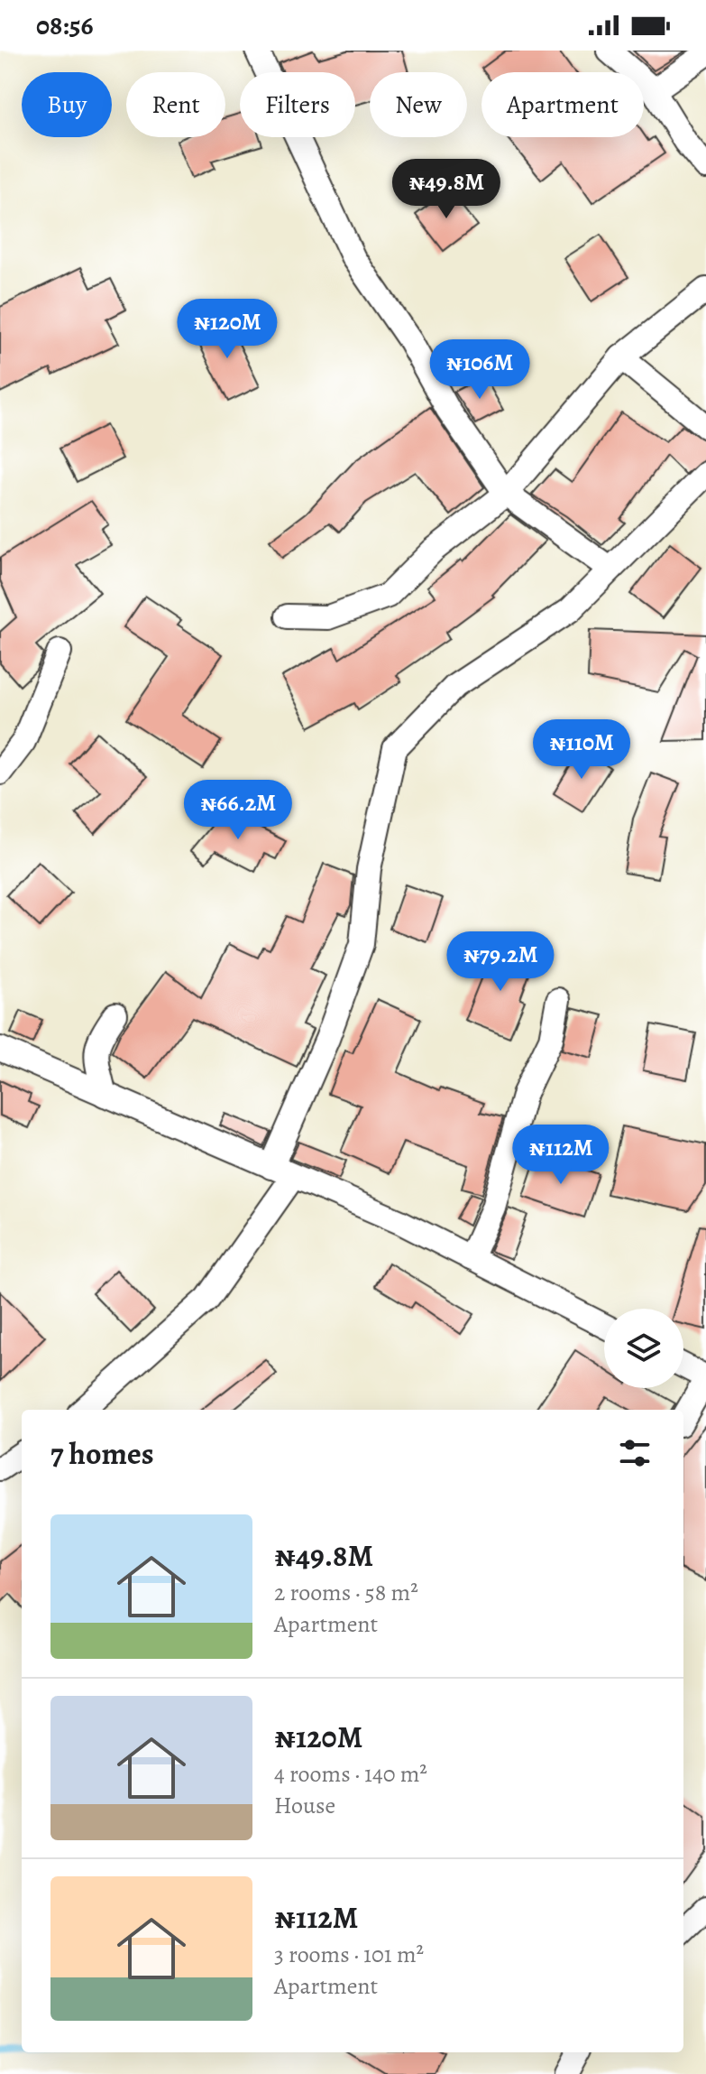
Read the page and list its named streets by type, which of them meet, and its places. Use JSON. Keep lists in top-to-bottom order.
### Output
{
  "page": {
    "status": "08:56",
    "chip": [
      "Buy",
      "Rent",
      "Filters",
      "New",
      "Apartment"
    ],
    "price": [
      "₦49.8M",
      "₦120M",
      "₦106M",
      "₦110M",
      "₦66.2M",
      "₦79.2M",
      "₦112M"
    ],
    "heading": "7 homes",
    "list": [
      {
        "name": "₦49.8M",
        "note": "2 rooms · 58 m² · Apartment"
      },
      {
        "name": "₦120M",
        "note": "4 rooms · 140 m² · House"
      },
      {
        "name": "₦112M",
        "note": "3 rooms · 101 m² · Apartment"
      }
    ]
  }
}
